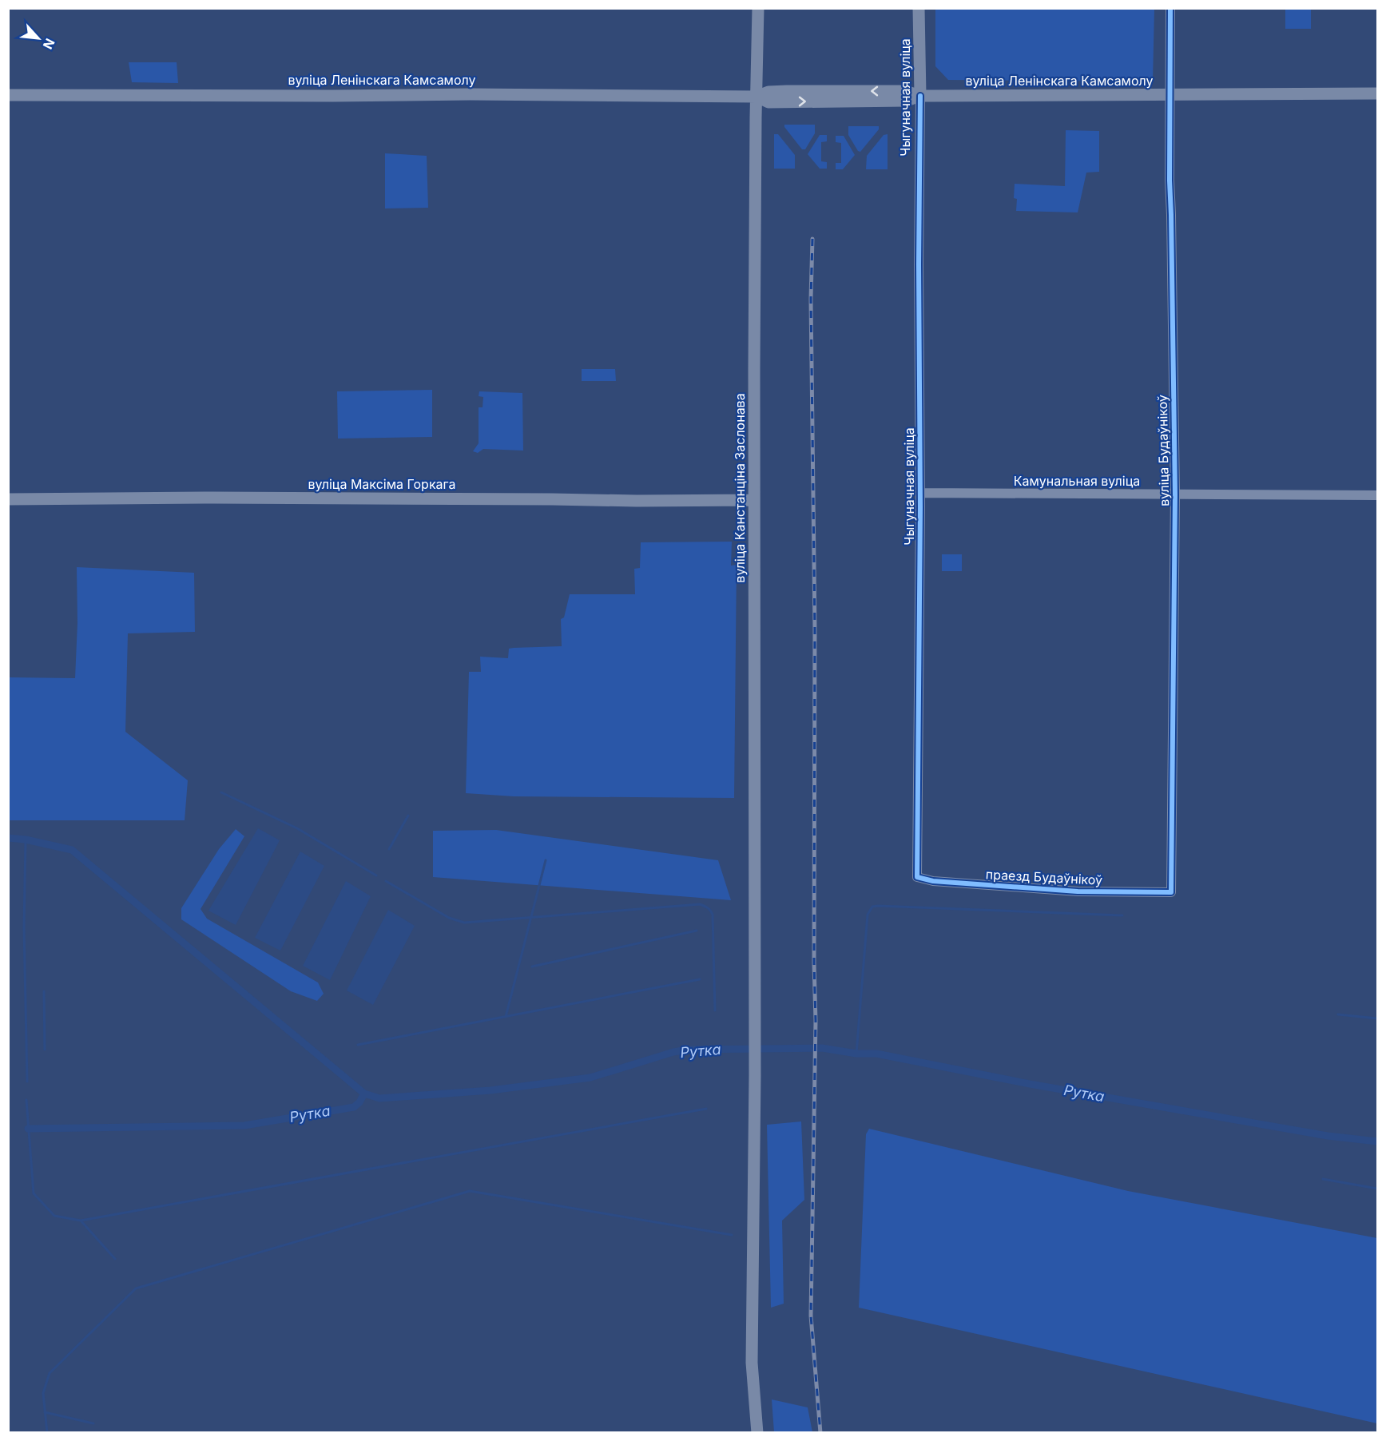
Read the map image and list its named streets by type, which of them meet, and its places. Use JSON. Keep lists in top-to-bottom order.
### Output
{
  "streets": {
    "main road": [
      "вуліца Ленінскага Камсамолу",
      "Чыгуначная вуліца",
      "вуліца Максіма Горкага",
      "вуліца Канстанціна Заслонава"
    ],
    "street": ["вуліца Будаўнікоў", "Камунальная вуліца", "праезд Будаўнікоў"]
  },
  "crossings": [
    ["вуліца Ленінскага Камсамолу", "Чыгуначная вуліца"],
    ["вуліца Ленінскага Камсамолу", "вуліца Будаўнікоў"],
    ["вуліца Ленінскага Камсамолу", "вуліца Канстанціна Заслонава"],
    ["Чыгуначная вуліца", "Камунальная вуліца"],
    ["Чыгуначная вуліца", "праезд Будаўнікоў"],
    ["вуліца Будаўнікоў", "Камунальная вуліца"],
    ["вуліца Будаўнікоў", "праезд Будаўнікоў"],
    ["вуліца Максіма Горкага", "вуліца Канстанціна Заслонава"]
  ],
  "water": ["Рутка"],
  "north": "bottom right"
}
